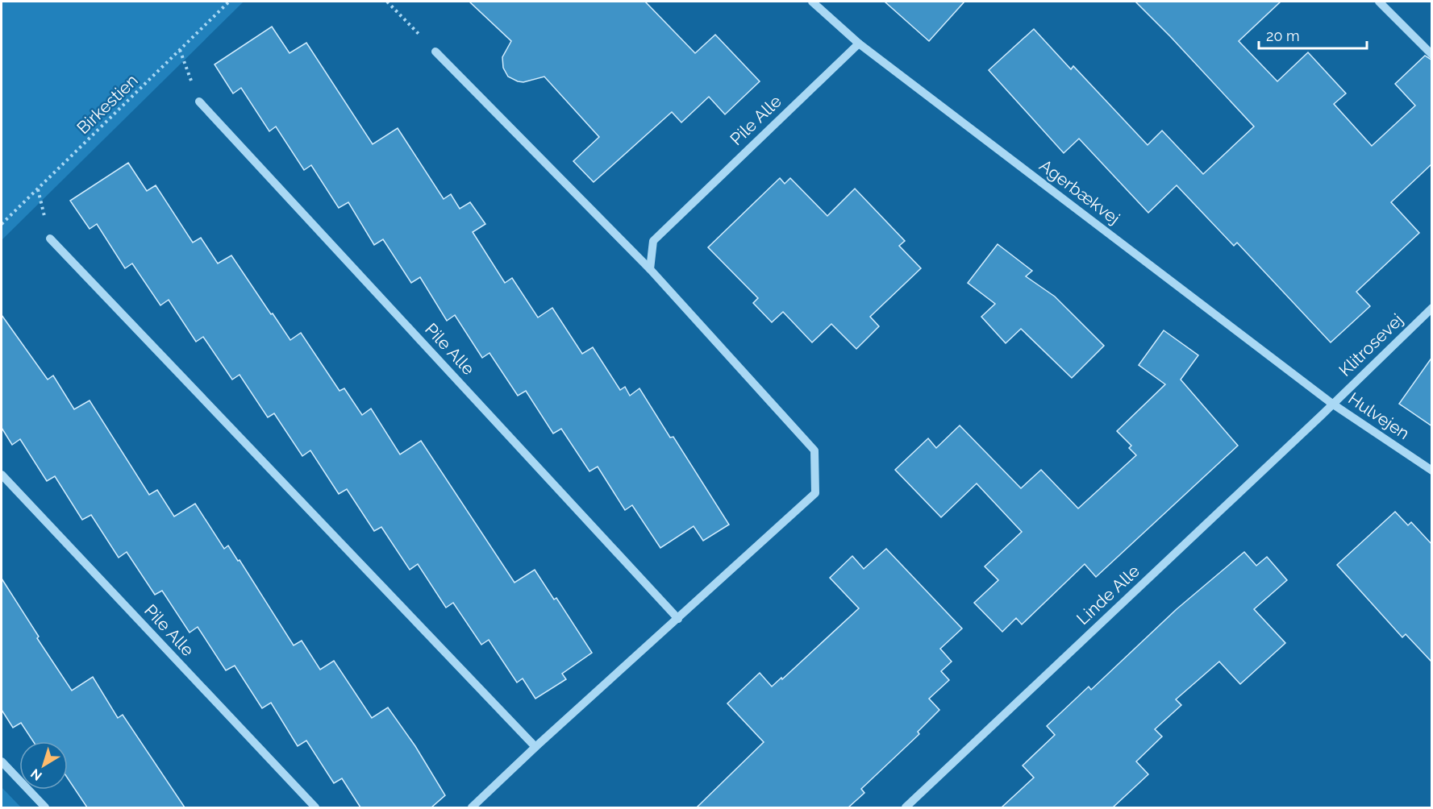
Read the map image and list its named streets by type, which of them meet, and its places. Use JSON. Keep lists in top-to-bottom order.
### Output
{
  "streets": {
    "street": [
      "Pile Alle",
      "Agerbækvej",
      "Klitrosevej",
      "Hulvejen",
      "Linde Alle"
    ],
    "path": ["Birkestien"]
  },
  "crossings": [
    ["Pile Alle", "Agerbækvej"],
    ["Agerbækvej", "Klitrosevej"],
    ["Agerbækvej", "Hulvejen"],
    ["Agerbækvej", "Linde Alle"],
    ["Klitrosevej", "Hulvejen"],
    ["Klitrosevej", "Linde Alle"],
    ["Hulvejen", "Linde Alle"]
  ],
  "scale_bar": "20 m",
  "north": "bottom left"
}
